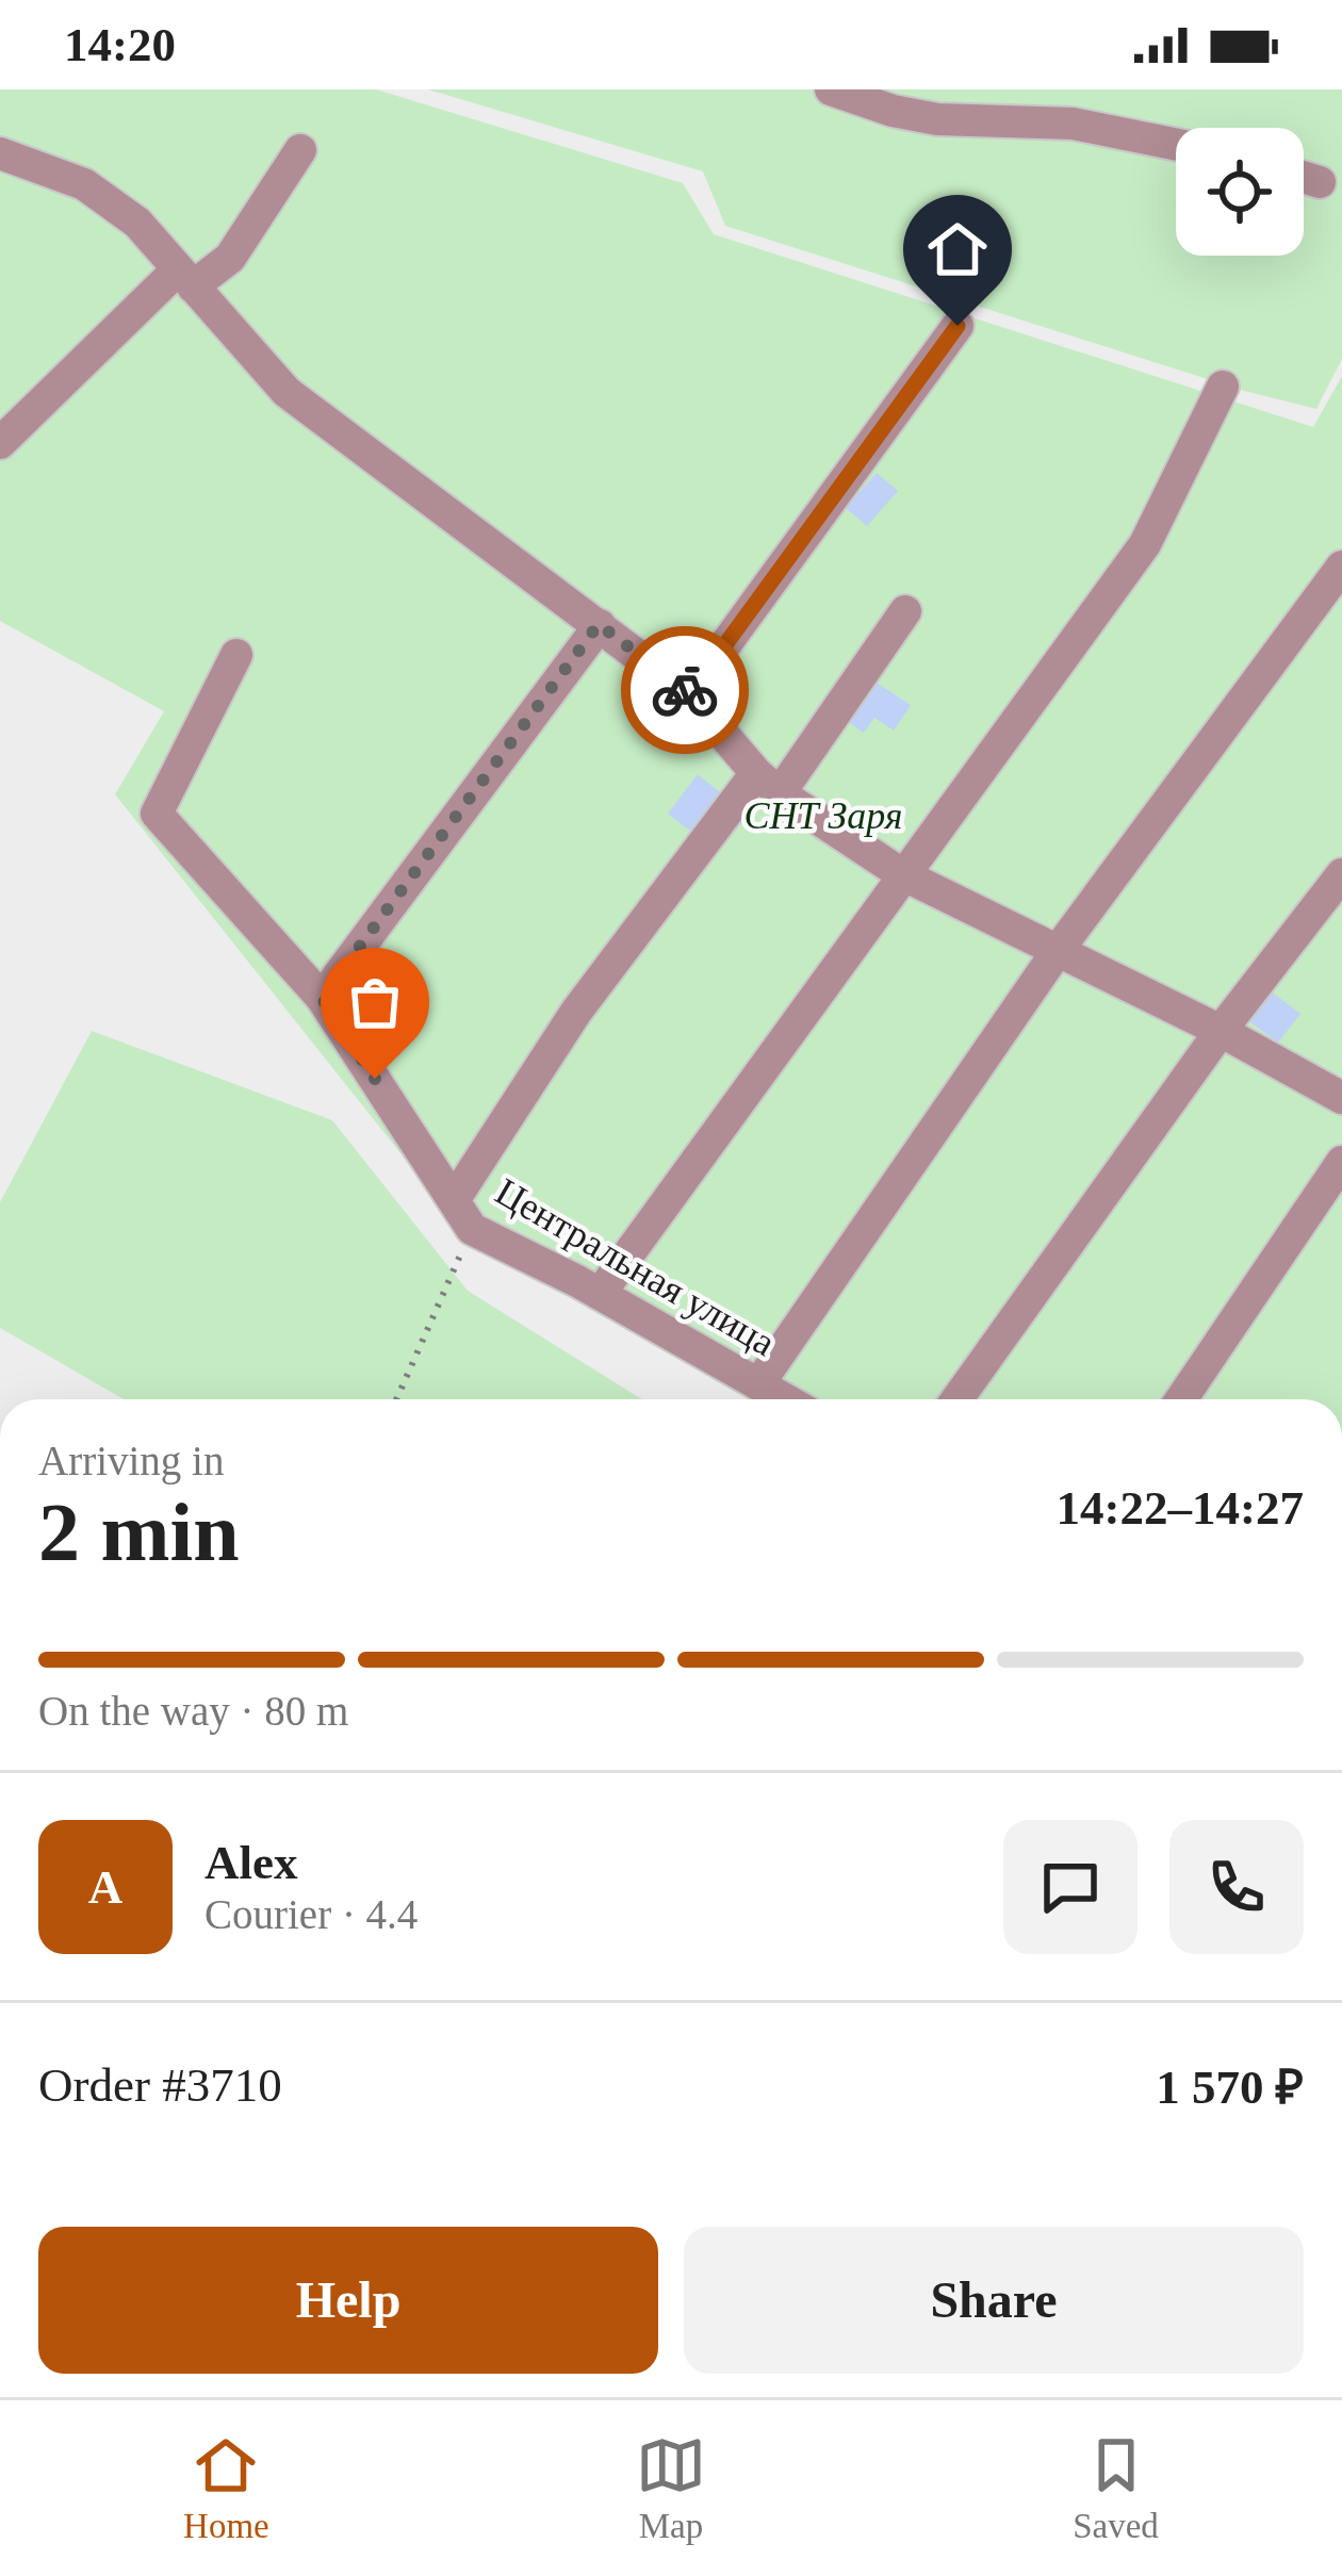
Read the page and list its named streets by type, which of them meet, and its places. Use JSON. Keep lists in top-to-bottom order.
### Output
{
  "streets": {
    "street": ["Центральная улица"]
  },
  "parks": ["СНТ Заря"],
  "page": {
    "status": "14:20",
    "heading": ["2 min", "Arriving in", "14:22–14:27"],
    "panel": [
      "Alex",
      "Courier · 4.4",
      "Order #3710",
      "1 570 ₽"
    ],
    "bar": "On the way · 80 m",
    "round": "A",
    "buttons": ["Help", "Share"],
    "tabs": ["Home", "Map", "Saved"]
  }
}
